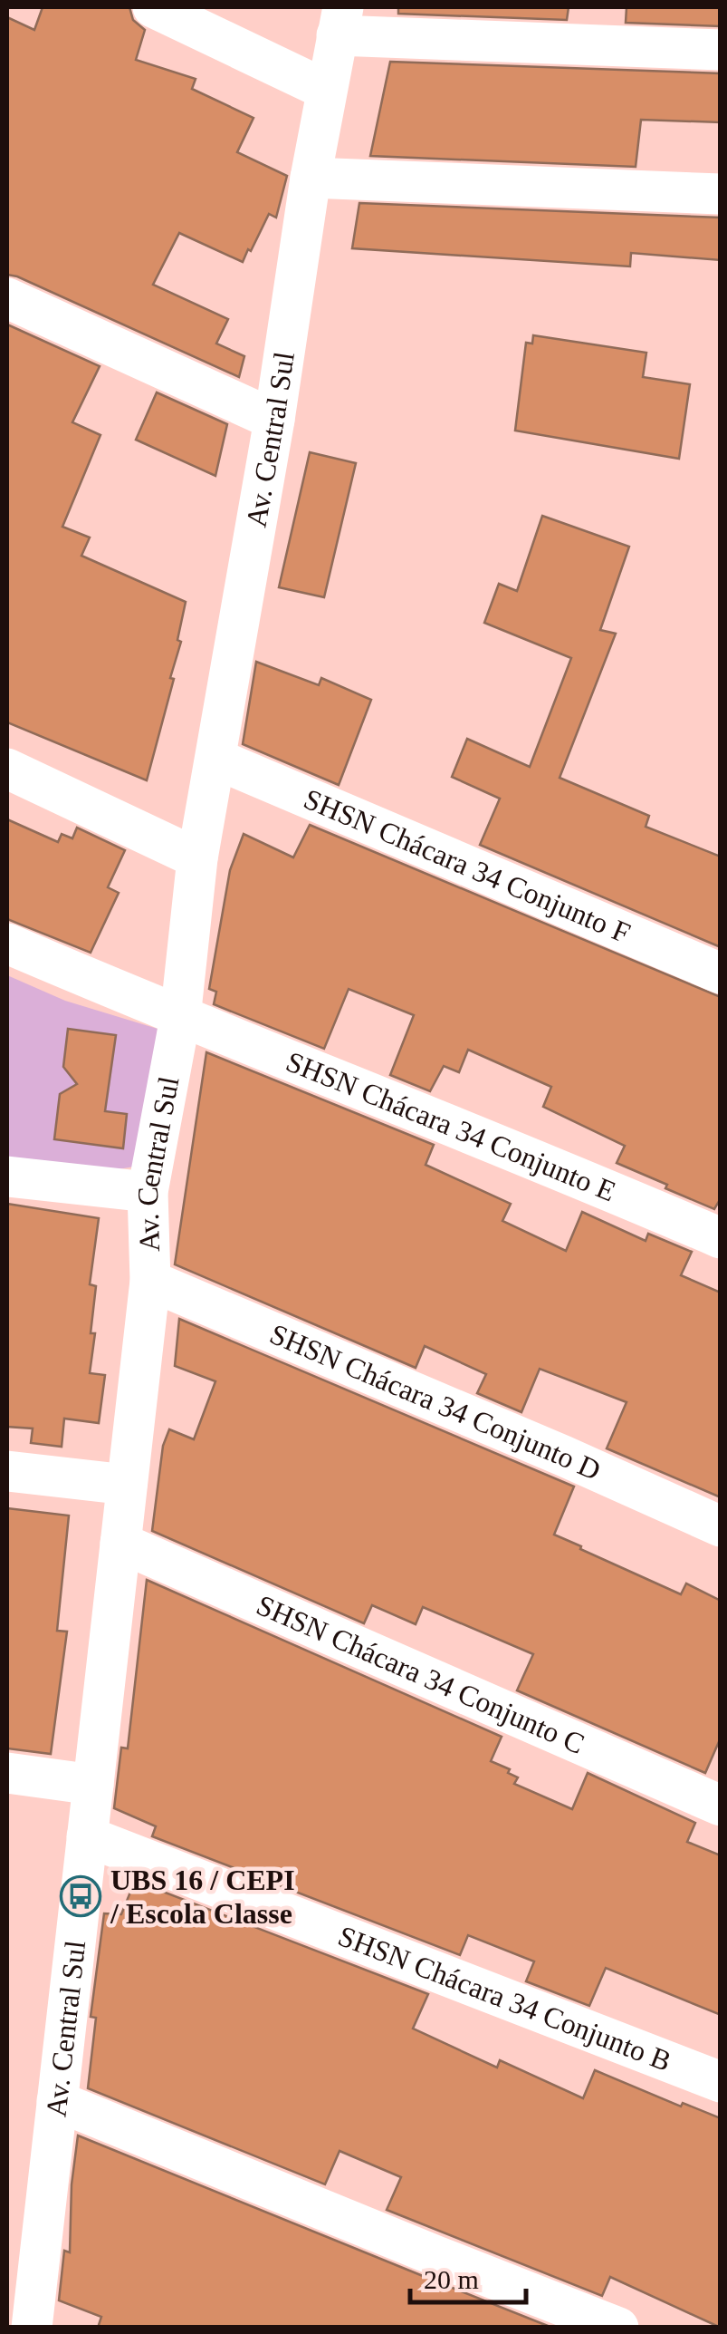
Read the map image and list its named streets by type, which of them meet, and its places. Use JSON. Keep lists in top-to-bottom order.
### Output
{
  "streets": {
    "street": [
      "Av. Central Sul",
      "SHSN Chácara 34 Conjunto F",
      "SHSN Chácara 34 Conjunto E",
      "SHSN Chácara 34 Conjunto D",
      "SHSN Chácara 34 Conjunto C",
      "SHSN Chácara 34 Conjunto B"
    ]
  },
  "crossings": [
    ["Av. Central Sul", "SHSN Chácara 34 Conjunto F"],
    ["Av. Central Sul", "SHSN Chácara 34 Conjunto E"],
    ["Av. Central Sul", "SHSN Chácara 34 Conjunto D"],
    ["Av. Central Sul", "SHSN Chácara 34 Conjunto C"],
    ["Av. Central Sul", "SHSN Chácara 34 Conjunto B"]
  ],
  "places": {
    "bus stop": ["UBS 16 / CEPI / Escola Classe"]
  },
  "scale_bar": "20 m"
}
